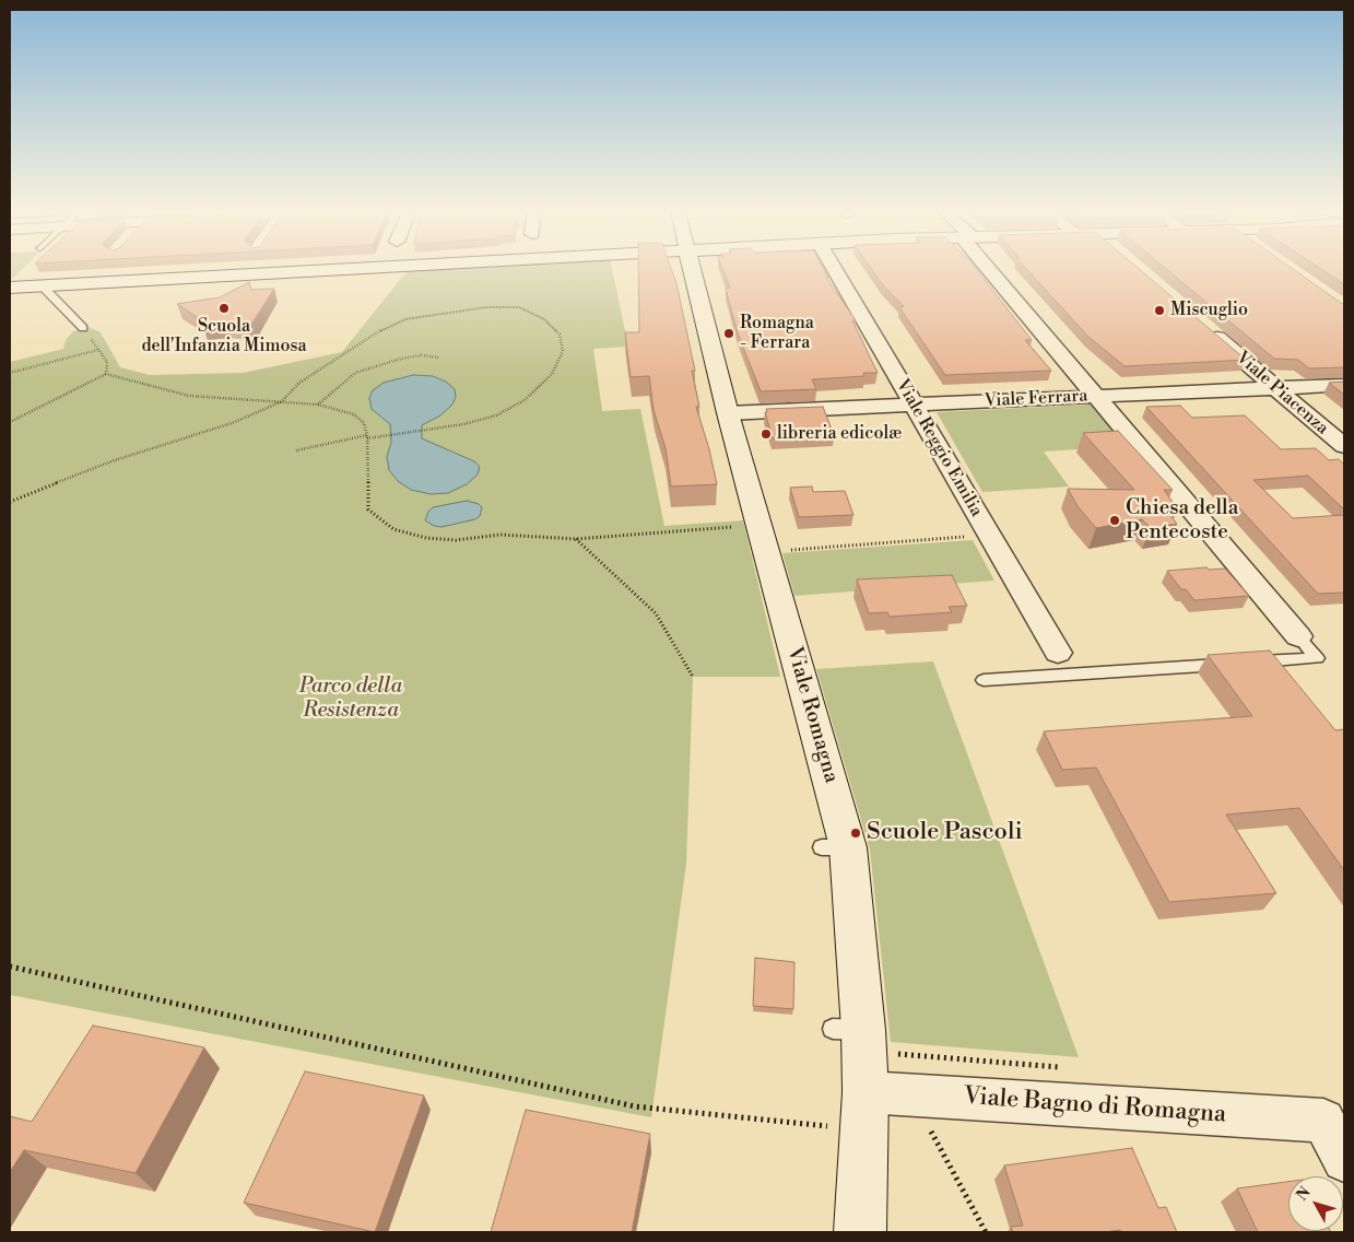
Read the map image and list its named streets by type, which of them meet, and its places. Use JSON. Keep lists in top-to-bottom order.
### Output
{
  "streets": {
    "street": [
      "Viale Piacenza",
      "Viale Ferrara",
      "Viale Reggio Emilia",
      "Viale Romagna",
      "Viale Bagno di Romagna"
    ]
  },
  "crossings": [
    ["Viale Piacenza", "Viale Ferrara"],
    ["Viale Ferrara", "Viale Reggio Emilia"],
    ["Viale Ferrara", "Viale Romagna"],
    ["Viale Romagna", "Viale Bagno di Romagna"]
  ],
  "parks": ["Parco della Resistenza"],
  "places": [
    "Scuola dell'Infanzia Mimosa",
    "Miscuglio",
    "Romagna - Ferrara",
    "libreria edicolæ",
    "Chiesa della Pentecoste",
    "Scuole Pascoli"
  ],
  "north": "top left"
}
